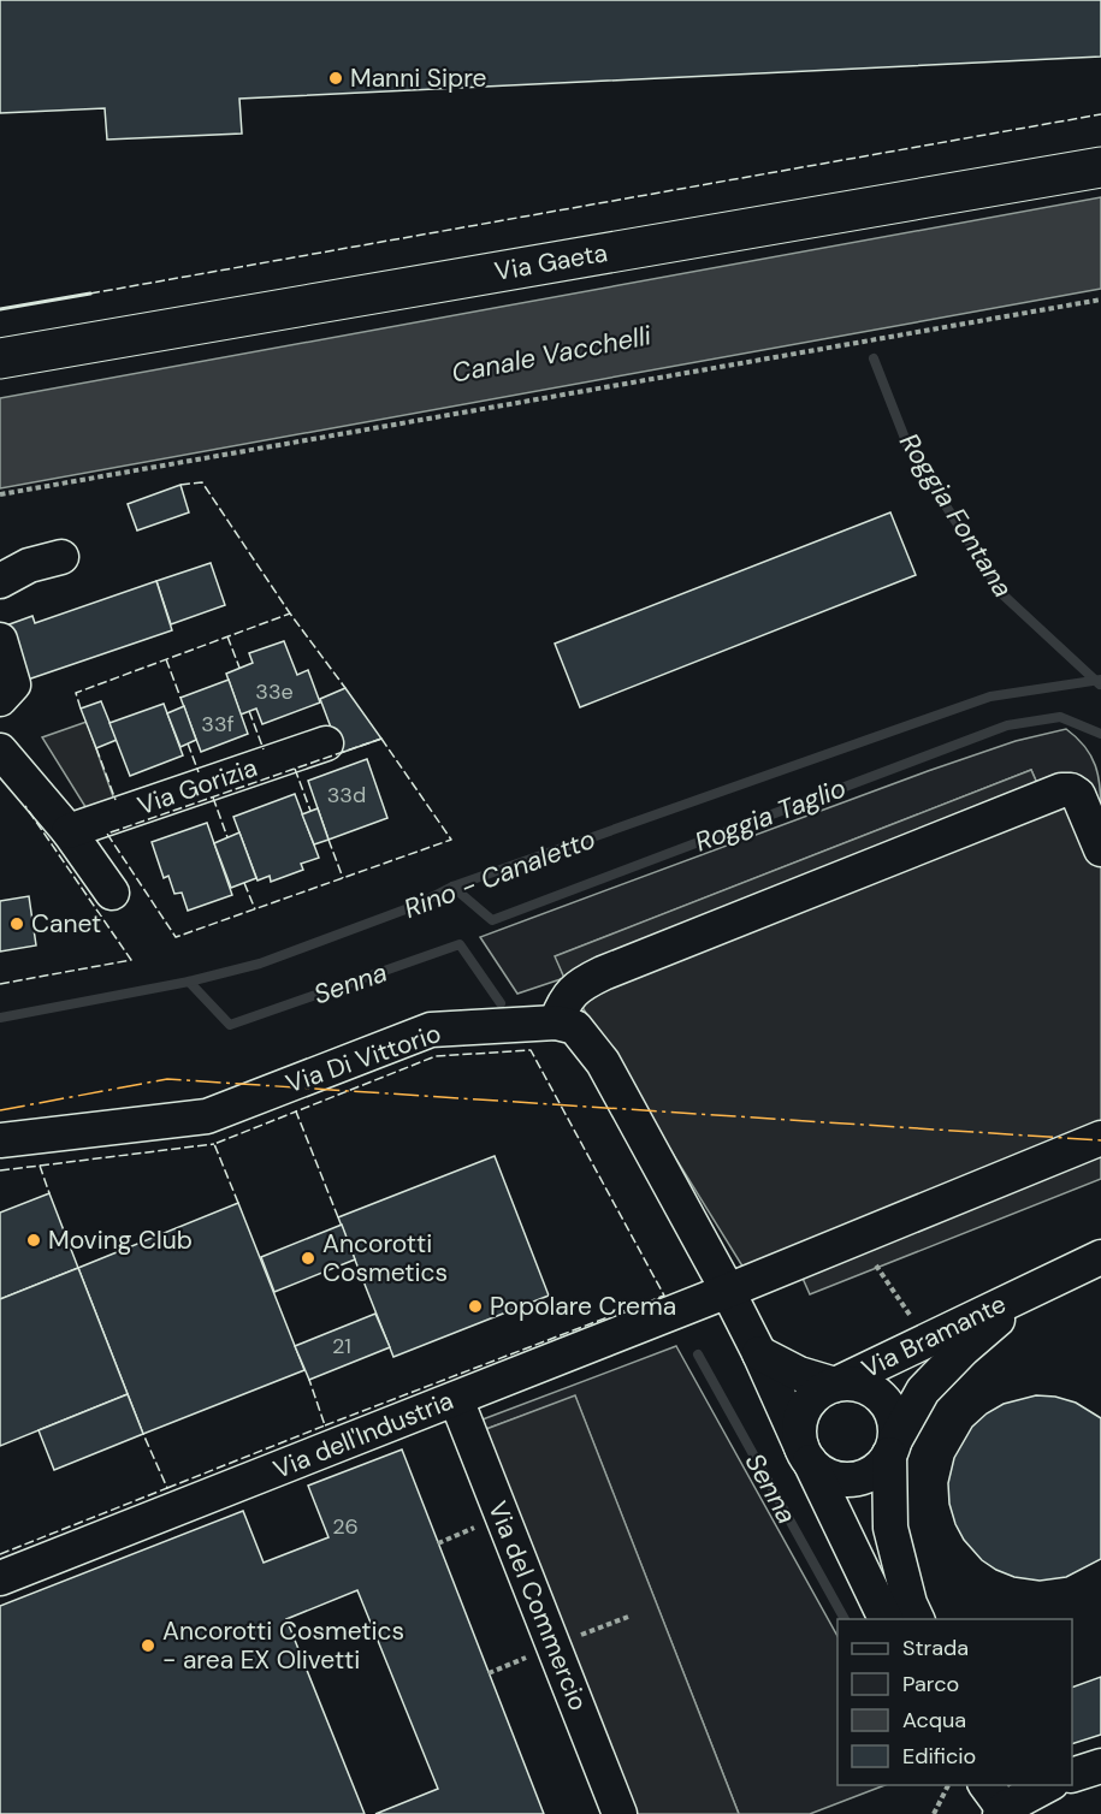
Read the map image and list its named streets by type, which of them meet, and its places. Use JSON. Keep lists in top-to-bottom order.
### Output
{
  "streets": {
    "main road": ["Via Gaeta"],
    "street": [
      "Via Gorizia",
      "Via Di Vittorio",
      "Via Bramante",
      "Via dell'Industria",
      "Via del Commercio"
    ]
  },
  "crossings": [
    ["Via dell'Industria", "Via del Commercio"]
  ],
  "water": [
    "Canale Vacchelli",
    "Roggia Fontana",
    "Roggia Taglio",
    "Rino - Canaletto",
    "Senna"
  ],
  "places": [
    "Manni Sipre",
    "Canet",
    "Moving Club",
    "Ancorotti Cosmetics",
    "Popolare Crema",
    "Ancorotti Cosmetics - area EX Olivetti"
  ],
  "house_numbers": [
    "33e",
    "33f",
    "33d",
    "21",
    "26"
  ],
  "legend": [
    "Strada",
    "Parco",
    "Acqua",
    "Edificio"
  ]
}
